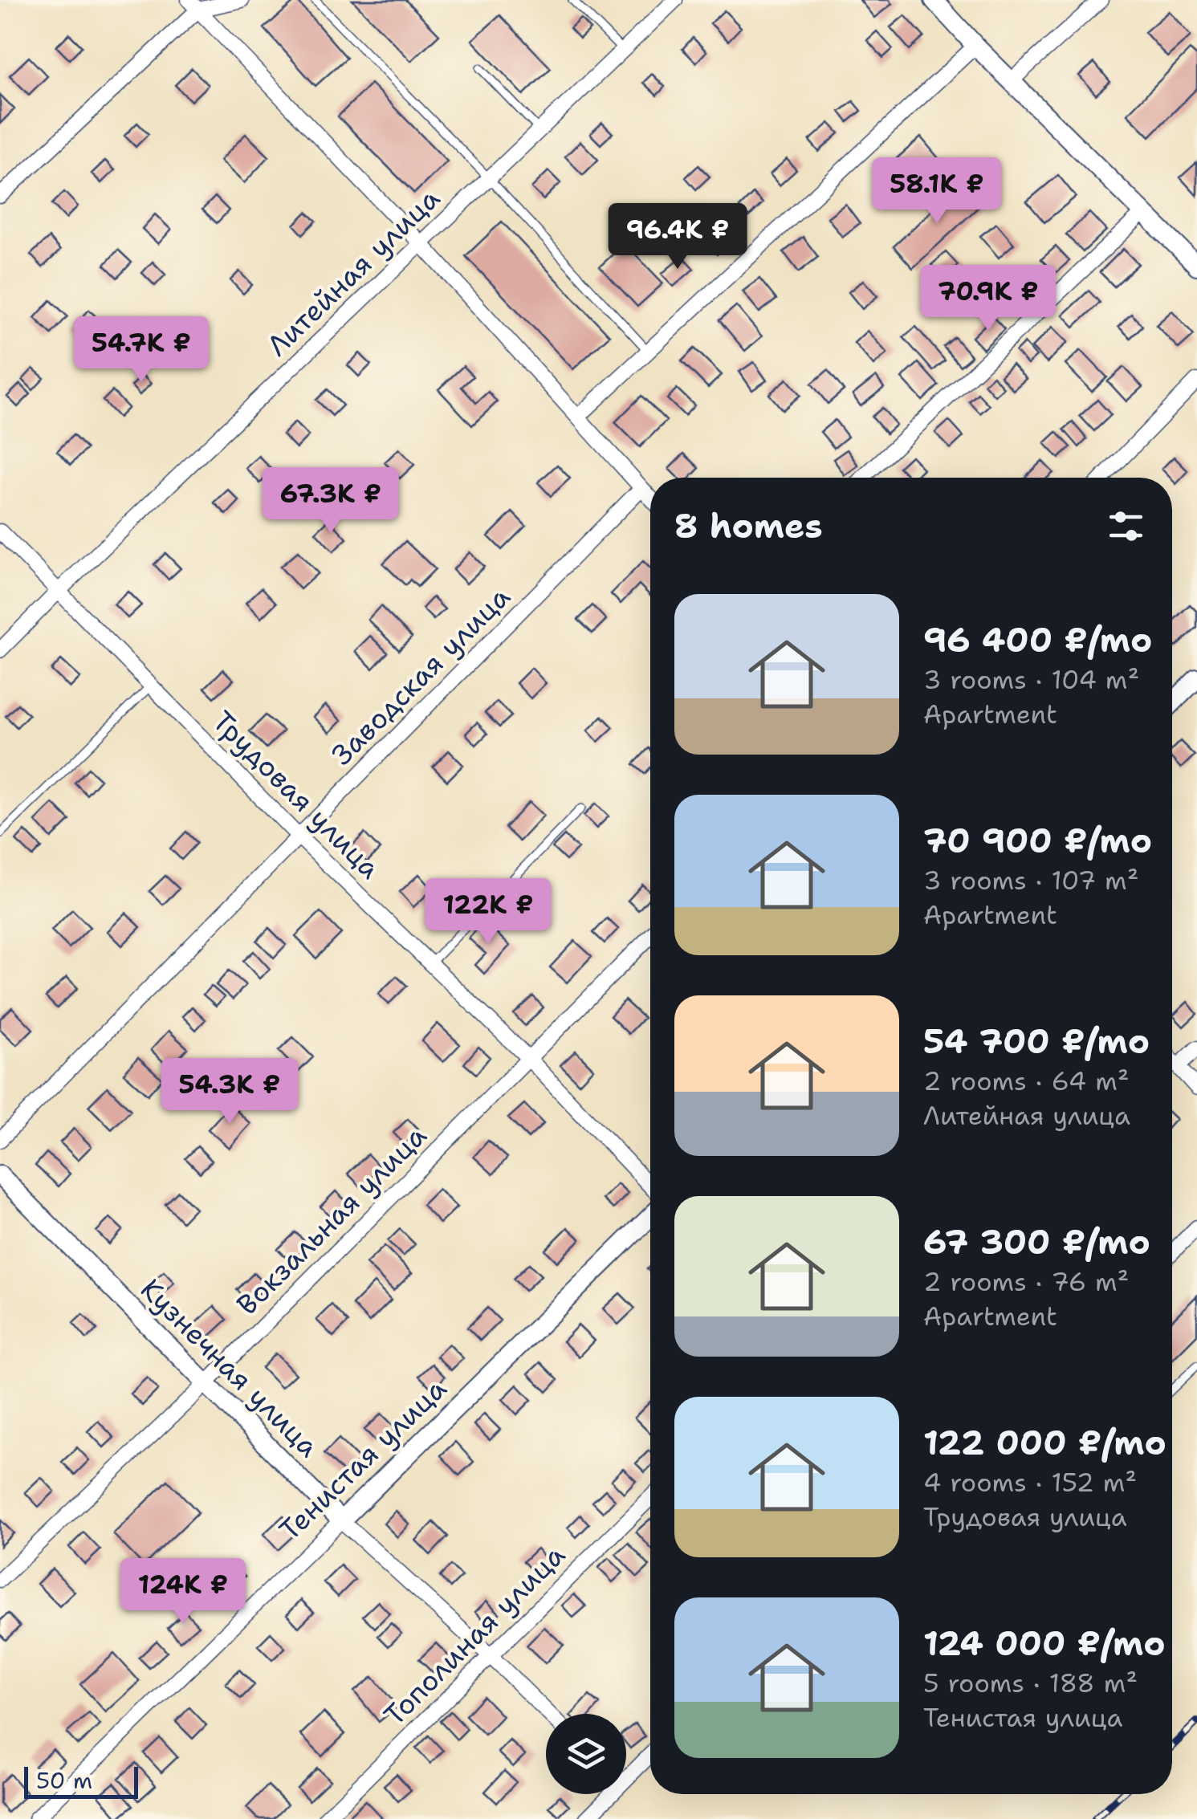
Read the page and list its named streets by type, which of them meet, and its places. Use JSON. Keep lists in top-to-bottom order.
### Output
{
  "streets": {
    "street": [
      "Литейная улица",
      "Заводская улица",
      "Трудовая улица",
      "Вокзальная улица",
      "Кузнечная улица",
      "Тенистая улица",
      "Тополиная улица"
    ]
  },
  "crossings": [
    ["Литейная улица", "Трудовая улица"],
    ["Заводская улица", "Трудовая улица"],
    ["Трудовая улица", "Вокзальная улица"],
    ["Вокзальная улица", "Кузнечная улица"],
    ["Кузнечная улица", "Тенистая улица"],
    ["Кузнечная улица", "Тополиная улица"]
  ],
  "scale_bar": "50 m",
  "page": {
    "price": [
      "58.1K ₽",
      "96.4K ₽",
      "70.9K ₽",
      "54.7K ₽",
      "67.3K ₽",
      "122K ₽",
      "54.3K ₽",
      "124K ₽"
    ],
    "heading": "8 homes",
    "list": [
      {
        "name": "96 400 ₽/mo",
        "note": "3 rooms · 104 m² · Apartment"
      },
      {
        "name": "70 900 ₽/mo",
        "note": "3 rooms · 107 m² · Apartment"
      },
      {
        "name": "54 700 ₽/mo",
        "note": "2 rooms · 64 m² · Литейная улица"
      },
      {
        "name": "67 300 ₽/mo",
        "note": "2 rooms · 76 m² · Apartment"
      },
      {
        "name": "122 000 ₽/mo",
        "note": "4 rooms · 152 m² · Трудовая улица"
      },
      {
        "name": "124 000 ₽/mo",
        "note": "5 rooms · 188 m² · Тенистая улица"
      }
    ],
    "scale": "50 m"
  }
}
